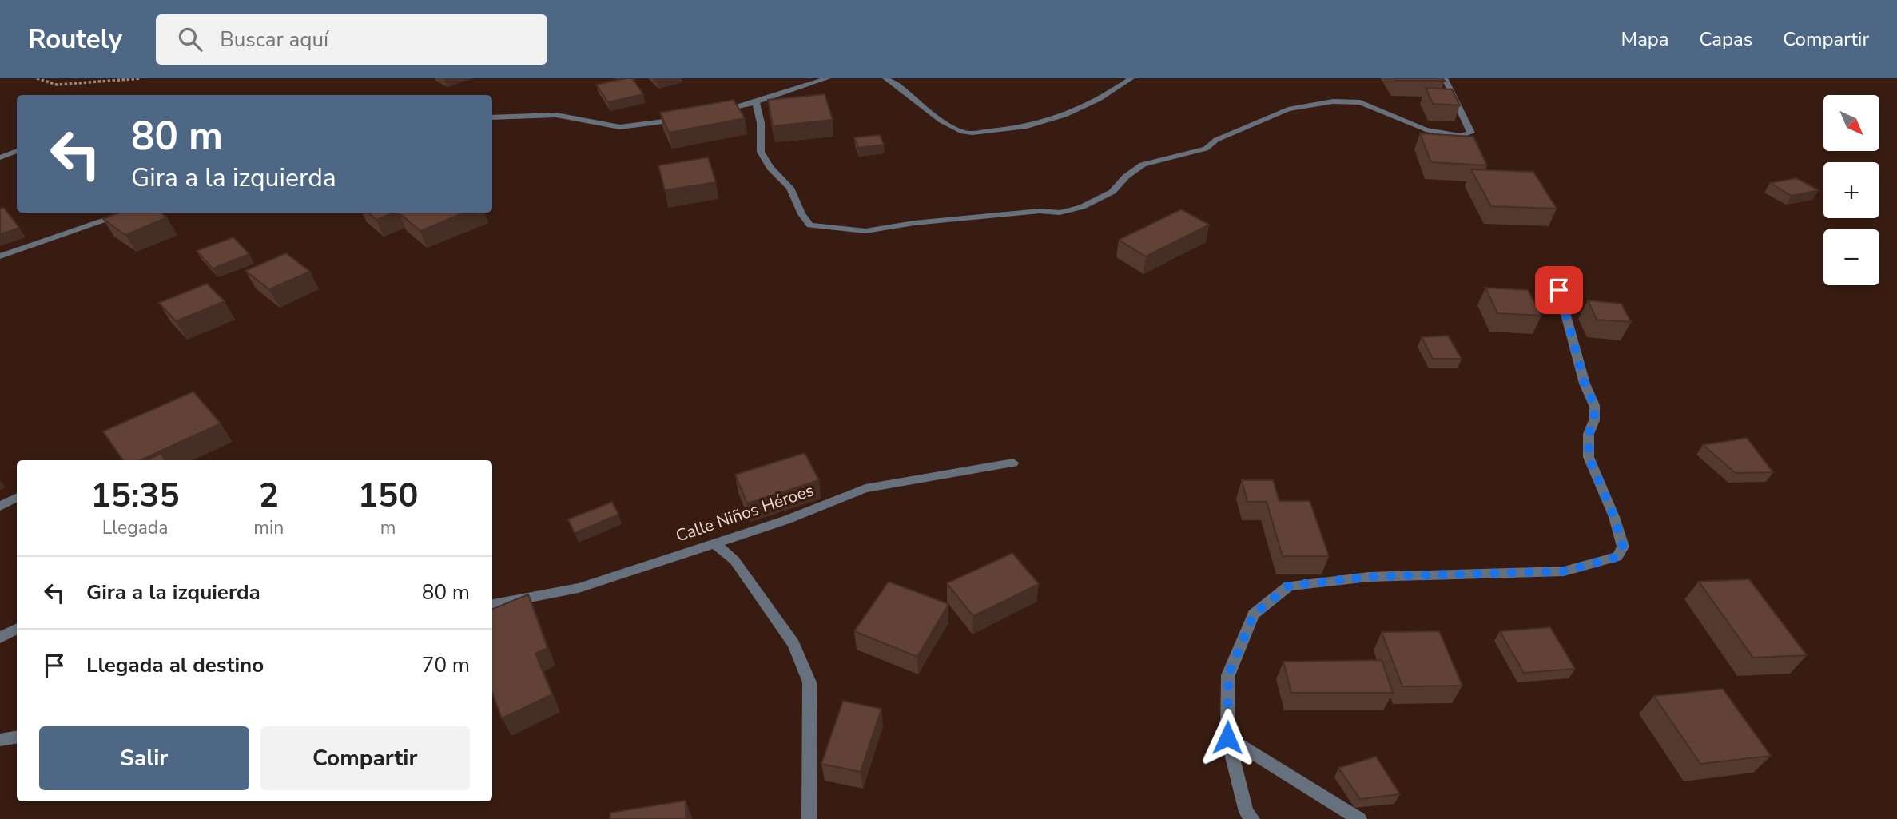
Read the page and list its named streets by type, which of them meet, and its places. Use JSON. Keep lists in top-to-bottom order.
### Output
{
  "streets": {
    "street": ["Calle Niños Héroes"]
  },
  "north": "bottom right",
  "page": {
    "header": "Routely",
    "search": "Buscar aquí",
    "nav": ["Mapa", "Capas", "Compartir"],
    "map_buttons": ["+", "−"],
    "turn": ["80 m", "Gira a la izquierda"],
    "eta": [
      "15:35",
      "Llegada",
      "2",
      "min",
      "150",
      "m"
    ],
    "list": [
      {
        "name": "Gira a la izquierda",
        "value": "80 m"
      },
      {
        "name": "Llegada al destino",
        "value": "70 m"
      }
    ],
    "buttons": ["Salir", "Compartir"]
  }
}
